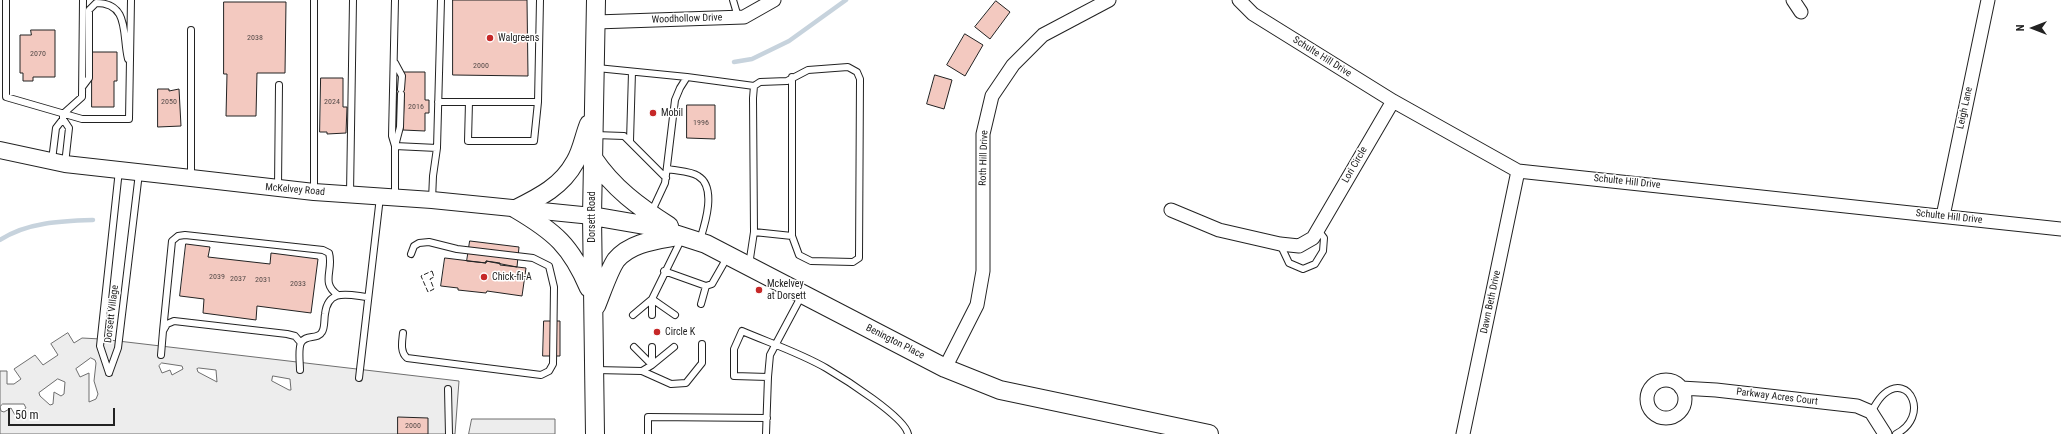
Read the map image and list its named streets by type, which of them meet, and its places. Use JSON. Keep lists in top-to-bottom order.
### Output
{
  "streets": {
    "main road": ["Dorsett Road", "Benington Place"],
    "street": [
      "Woodhollow Drive",
      "Schulte Hill Drive",
      "Leigh Lane",
      "Roth Hill Drive",
      "Lori Circle",
      "McKelvey Road",
      "Dawn Beth Drive",
      "Parkway Acres Court"
    ],
    "lane": ["Dorsett Village"]
  },
  "crossings": [
    ["Woodhollow Drive", "Dorsett Road"],
    ["Schulte Hill Drive", "Leigh Lane"],
    ["Schulte Hill Drive", "Lori Circle"],
    ["Schulte Hill Drive", "Dawn Beth Drive"],
    ["Roth Hill Drive", "Benington Place"],
    ["McKelvey Road", "Dorsett Road"],
    ["McKelvey Road", "Dorsett Village"],
    ["McKelvey Road", "Benington Place"],
    ["Dorsett Road", "Benington Place"]
  ],
  "places": [
    "Walgreens",
    "Mobil",
    "Chick-fil-A",
    "Mckelvey at Dorsett",
    "Circle K"
  ],
  "house_numbers": [
    "2038",
    "2070",
    "2000",
    "2050",
    "2024",
    "2016",
    "1996",
    "2039",
    "2037",
    "2031",
    "2033",
    "2000"
  ],
  "scale_bar": "50 m",
  "north": "left"
}
